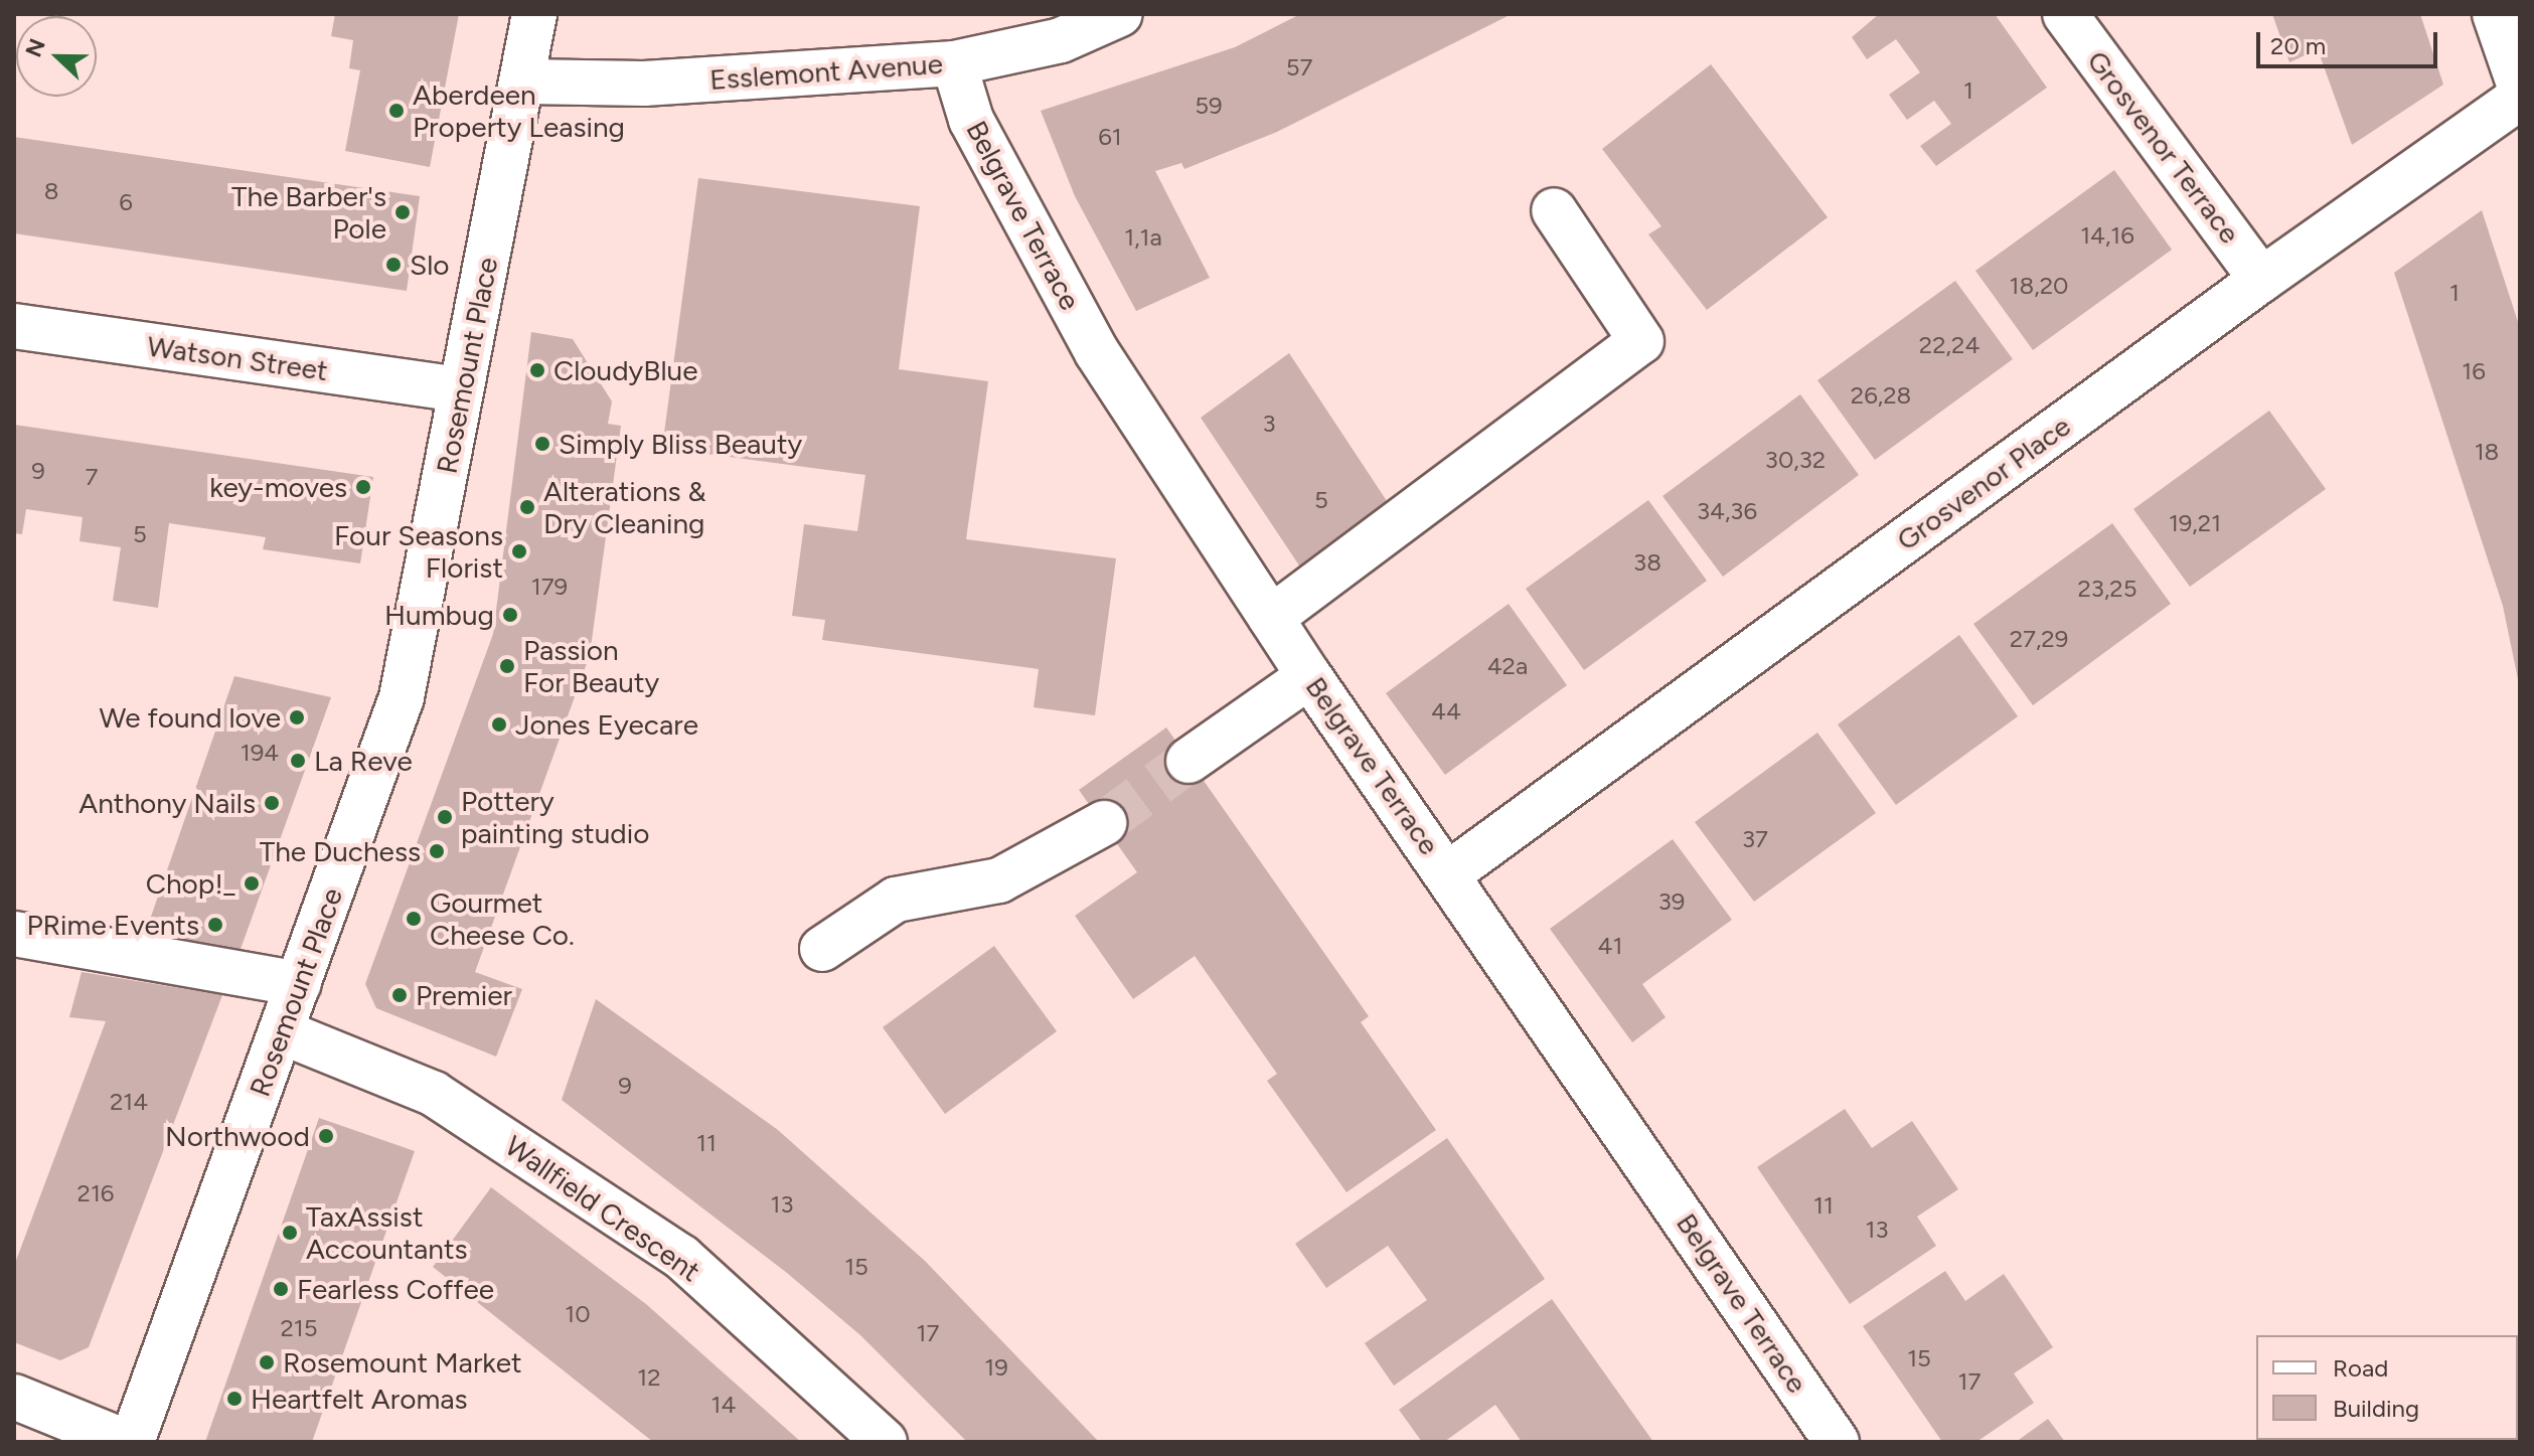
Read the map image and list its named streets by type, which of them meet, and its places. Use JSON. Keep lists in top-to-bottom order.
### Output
{
  "streets": {
    "street": [
      "Esslemont Avenue",
      "Grosvenor Terrace",
      "Belgrave Terrace",
      "Watson Street",
      "Rosemount Place",
      "Grosvenor Place",
      "Wallfield Crescent"
    ]
  },
  "crossings": [
    ["Esslemont Avenue", "Belgrave Terrace"],
    ["Esslemont Avenue", "Rosemount Place"],
    ["Grosvenor Terrace", "Grosvenor Place"],
    ["Belgrave Terrace", "Grosvenor Place"],
    ["Watson Street", "Rosemount Place"],
    ["Rosemount Place", "Wallfield Crescent"]
  ],
  "places": [
    "Aberdeen Property Leasing",
    "The Barber's Pole",
    "Slo",
    "CloudyBlue",
    "Simply Bliss Beauty",
    "key-moves",
    "Alterations & Dry Cleaning",
    "Four Seasons Florist",
    "Humbug",
    "Passion For Beauty",
    "We found love",
    "Jones Eyecare",
    "La Reve",
    "Anthony Nails",
    "Pottery painting studio",
    "The Duchess",
    "Chop!_",
    "Gourmet Cheese Co.",
    "PRime Events",
    "Premier",
    "Northwood",
    "TaxAssist Accountants",
    "Fearless Coffee",
    "Rosemount Market",
    "Heartfelt Aromas"
  ],
  "house_numbers": [
    "57",
    "1",
    "59",
    "61",
    "8",
    "6",
    "14,16",
    "1,1a",
    "18,20",
    "1",
    "22,24",
    "16",
    "26,28",
    "3",
    "18",
    "30,32",
    "9",
    "7",
    "5",
    "34,36",
    "19,21",
    "5",
    "38",
    "179",
    "23,25",
    "27,29",
    "42a",
    "44",
    "194",
    "37",
    "39",
    "41",
    "9",
    "214",
    "11",
    "216",
    "13",
    "11",
    "13",
    "15",
    "10",
    "215",
    "17",
    "15",
    "19",
    "12",
    "17",
    "14"
  ],
  "legend": ["Road", "Building"],
  "scale_bar": "20 m",
  "north": "left"
}
